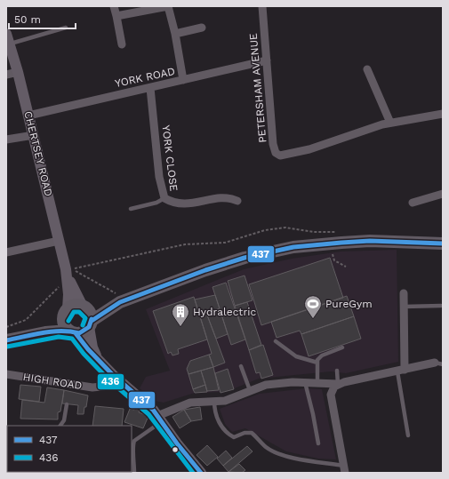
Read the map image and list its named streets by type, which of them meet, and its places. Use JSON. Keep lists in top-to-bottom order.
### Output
{
  "streets": {
    "street": [
      "YORK ROAD",
      "PETERSHAM AVENUE",
      "CHERTSEY ROAD",
      "YORK CLOSE",
      "HIGH ROAD"
    ]
  },
  "crossings": [
    ["YORK ROAD", "PETERSHAM AVENUE"],
    ["YORK ROAD", "CHERTSEY ROAD"],
    ["YORK ROAD", "YORK CLOSE"]
  ],
  "places": {
    "sports": ["PureGym"],
    "building": ["Hydralectric"]
  },
  "lines": ["transit line 437", "transit line 436"],
  "legend": ["437", "436"],
  "scale_bar": "50 m"
}
